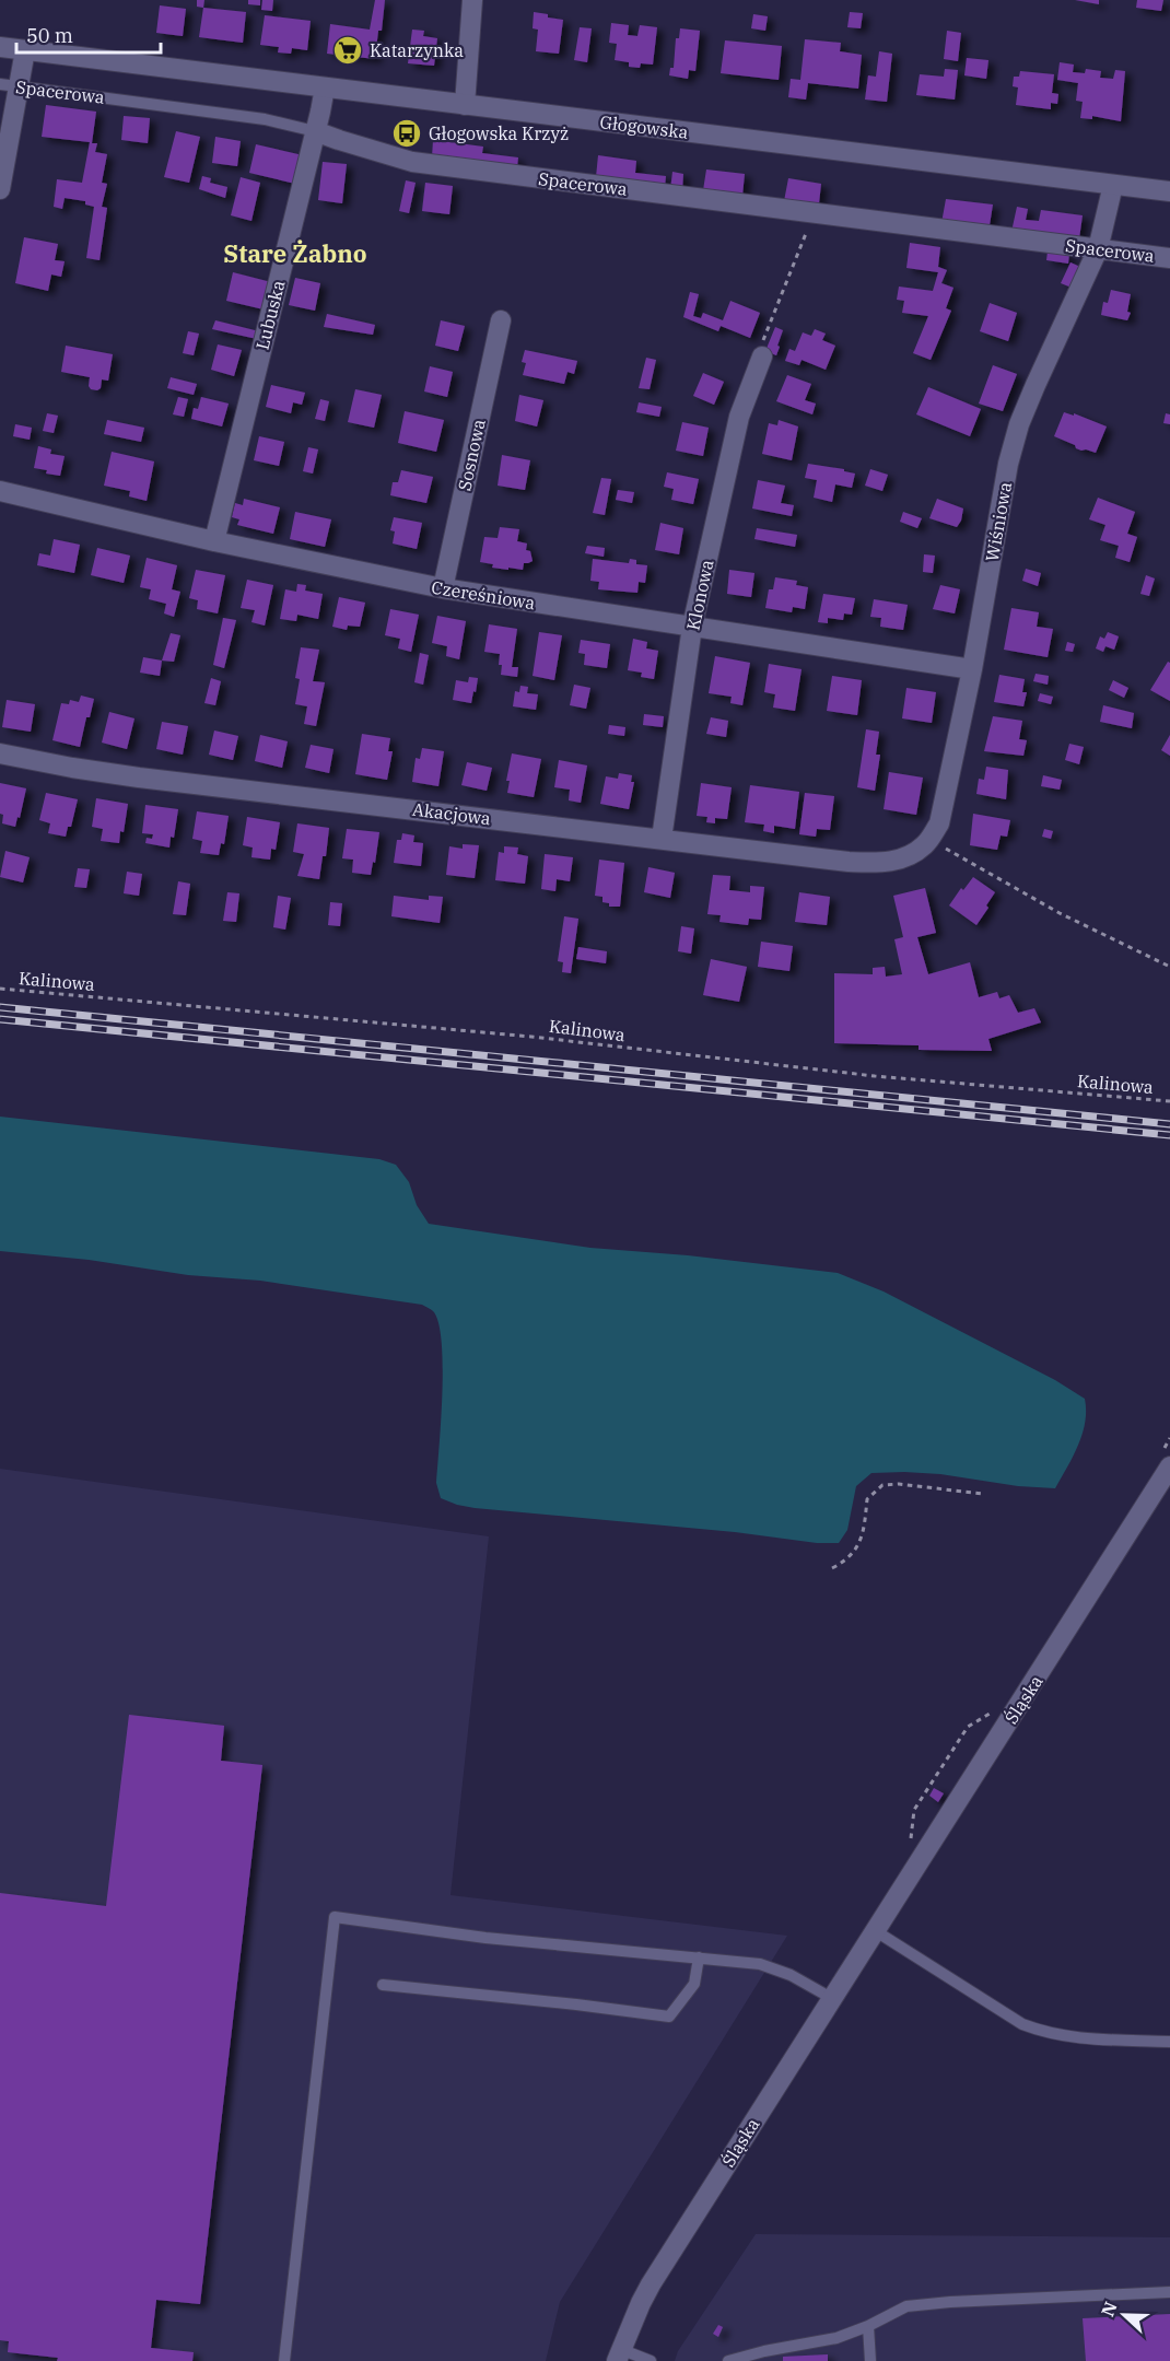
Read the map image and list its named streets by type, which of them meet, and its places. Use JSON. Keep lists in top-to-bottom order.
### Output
{
  "streets": {
    "street": [
      "Spacerowa",
      "Głogowska",
      "Lubuska",
      "Sosnowa",
      "Wiśniowa",
      "Czereśniowa",
      "Klonowa",
      "Akacjowa",
      "Śląska"
    ],
    "path": ["Kalinowa"]
  },
  "crossings": [
    ["Spacerowa", "Lubuska"],
    ["Spacerowa", "Wiśniowa"],
    ["Głogowska", "Lubuska"],
    ["Głogowska", "Wiśniowa"],
    ["Lubuska", "Czereśniowa"],
    ["Sosnowa", "Czereśniowa"],
    ["Wiśniowa", "Czereśniowa"],
    ["Wiśniowa", "Akacjowa"],
    ["Czereśniowa", "Klonowa"],
    ["Klonowa", "Akacjowa"]
  ],
  "districts": ["Stare Żabno"],
  "places": {
    "supermarket": ["Katarzynka"],
    "bus stop": ["Głogowska Krzyż"]
  },
  "scale_bar": "50 m",
  "north": "left"
}
